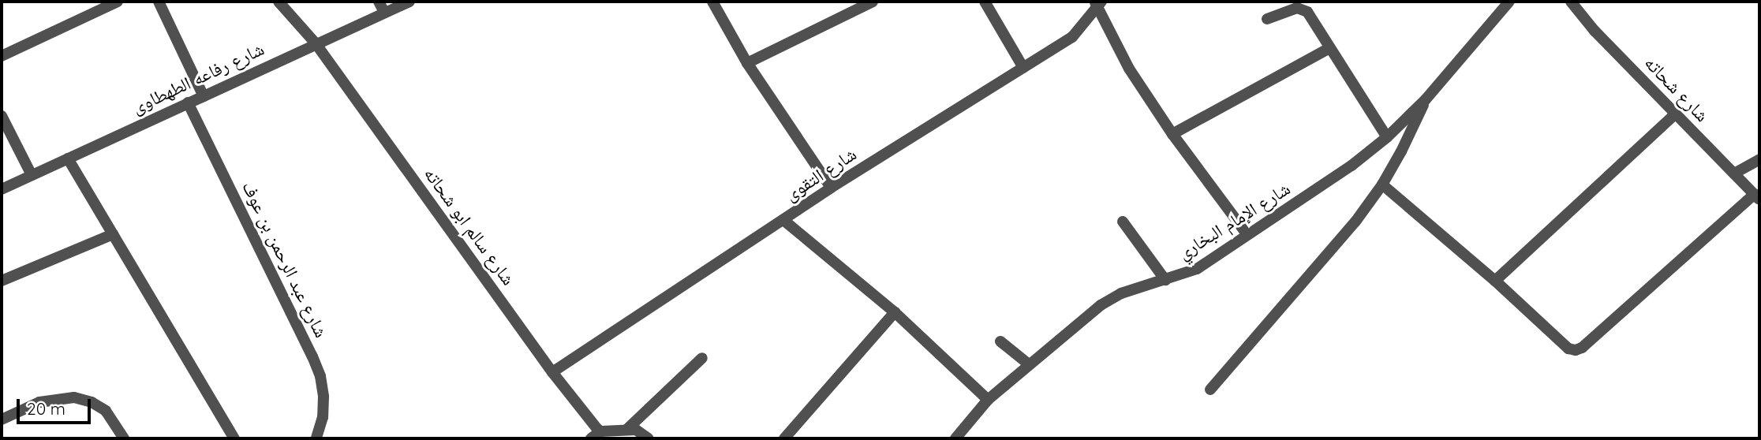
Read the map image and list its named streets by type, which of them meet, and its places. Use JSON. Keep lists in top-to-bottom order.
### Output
{
  "streets": {
    "street": [
      "شارع رفاعه الطهطاوى",
      "شارع شحاته",
      "شارع التقوى",
      "شارع الإمام البخاري",
      "شارع سالم ابو شحاته",
      "شارع عبد الرحمن بن عوف"
    ]
  },
  "crossings": [
    ["شارع رفاعه الطهطاوى", "شارع سالم ابو شحاته"],
    ["شارع رفاعه الطهطاوى", "شارع عبد الرحمن بن عوف"],
    ["شارع التقوى", "شارع سالم ابو شحاته"]
  ],
  "scale_bar": "20 m"
}
